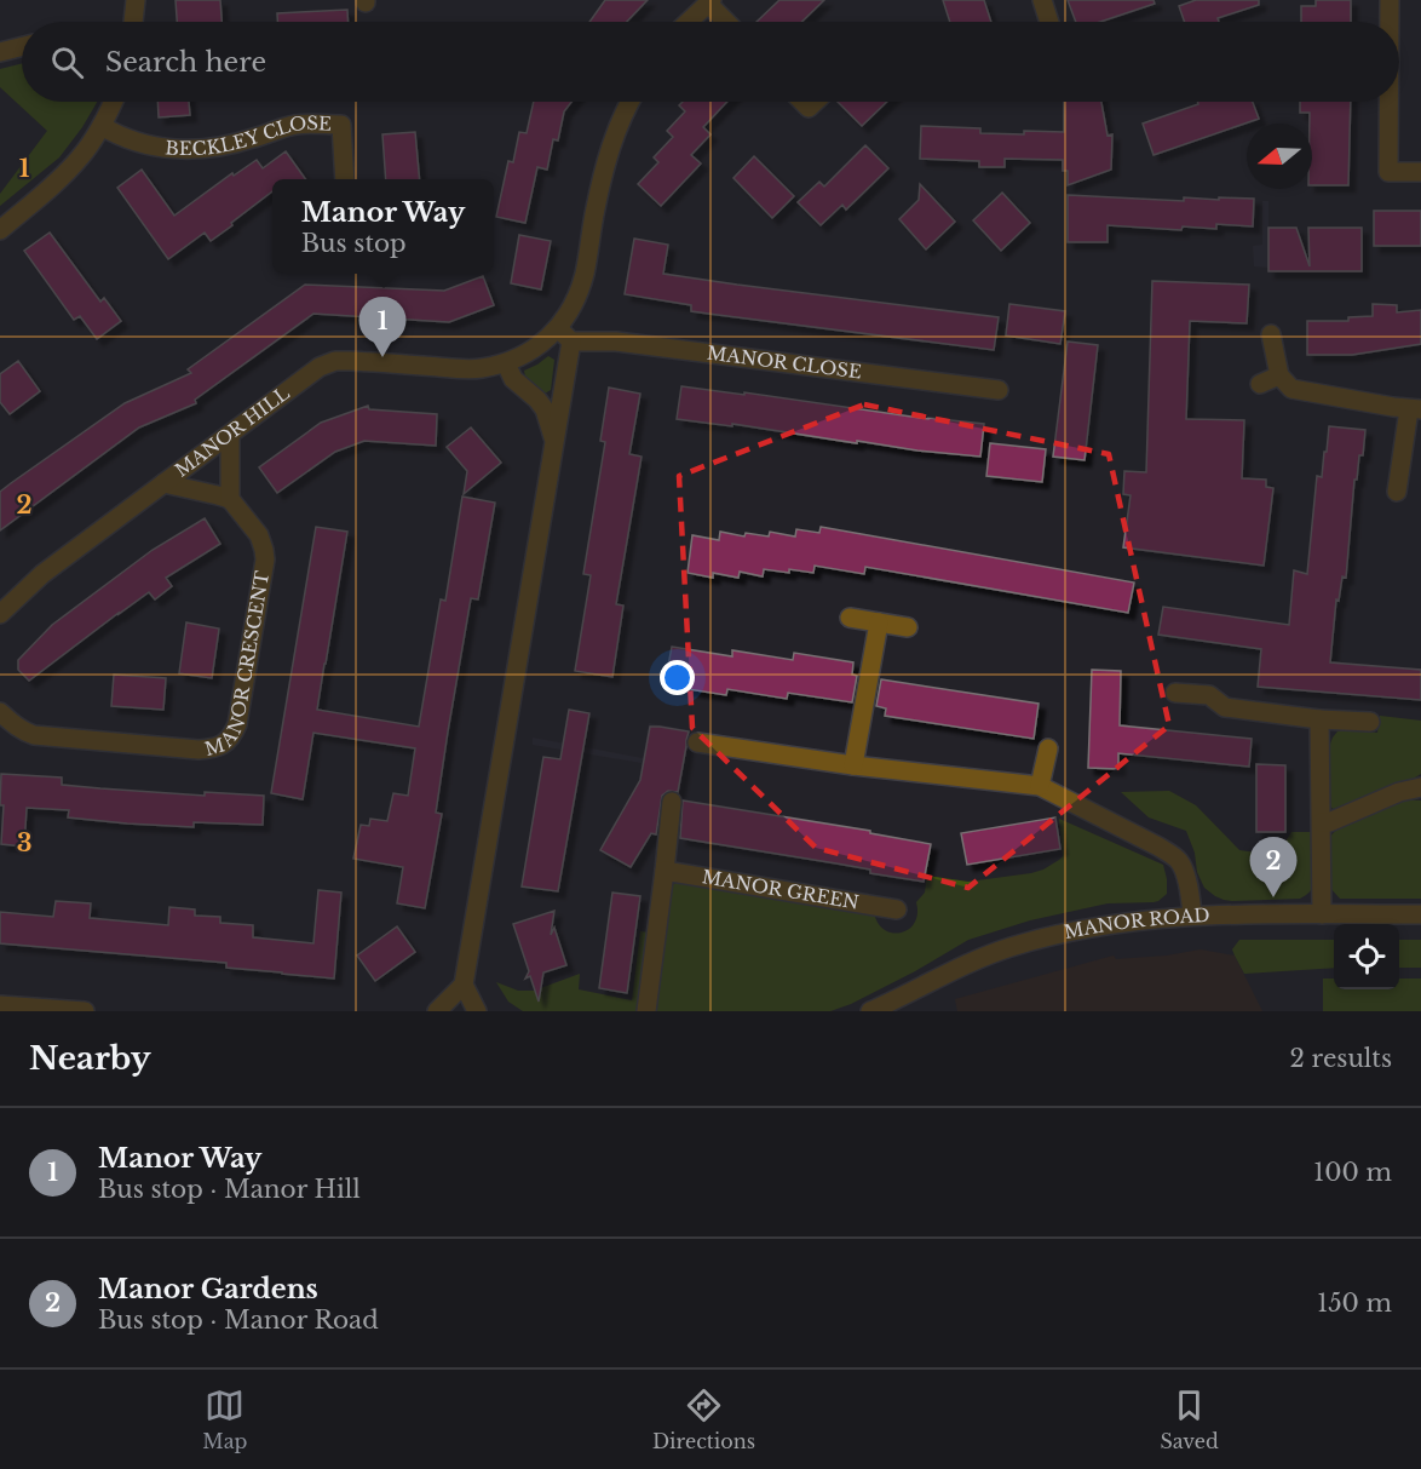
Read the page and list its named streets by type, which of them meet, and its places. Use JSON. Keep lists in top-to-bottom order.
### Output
{
  "streets": {
    "street": [
      "BECKLEY CLOSE",
      "MANOR CLOSE",
      "MANOR HILL",
      "MANOR CRESCENT",
      "MANOR GREEN",
      "MANOR ROAD"
    ]
  },
  "crossings": [
    ["MANOR CLOSE", "MANOR HILL"]
  ],
  "north": "left",
  "page": {
    "search": "Search here",
    "popup": ["Manor Way", "Bus stop"],
    "pins": ["1", "2"],
    "heading": ["Nearby", "2 results"],
    "list": [
      {
        "mark": "1",
        "name": "Manor Way",
        "note": "Bus stop · Manor Hill",
        "value": "100 m"
      },
      {
        "mark": "2",
        "name": "Manor Gardens",
        "note": "Bus stop · Manor Road",
        "value": "150 m"
      }
    ],
    "nav": ["Map", "Directions", "Saved"]
  },
  "grid": {
    "rows": ["1", "2", "3"]
  }
}
